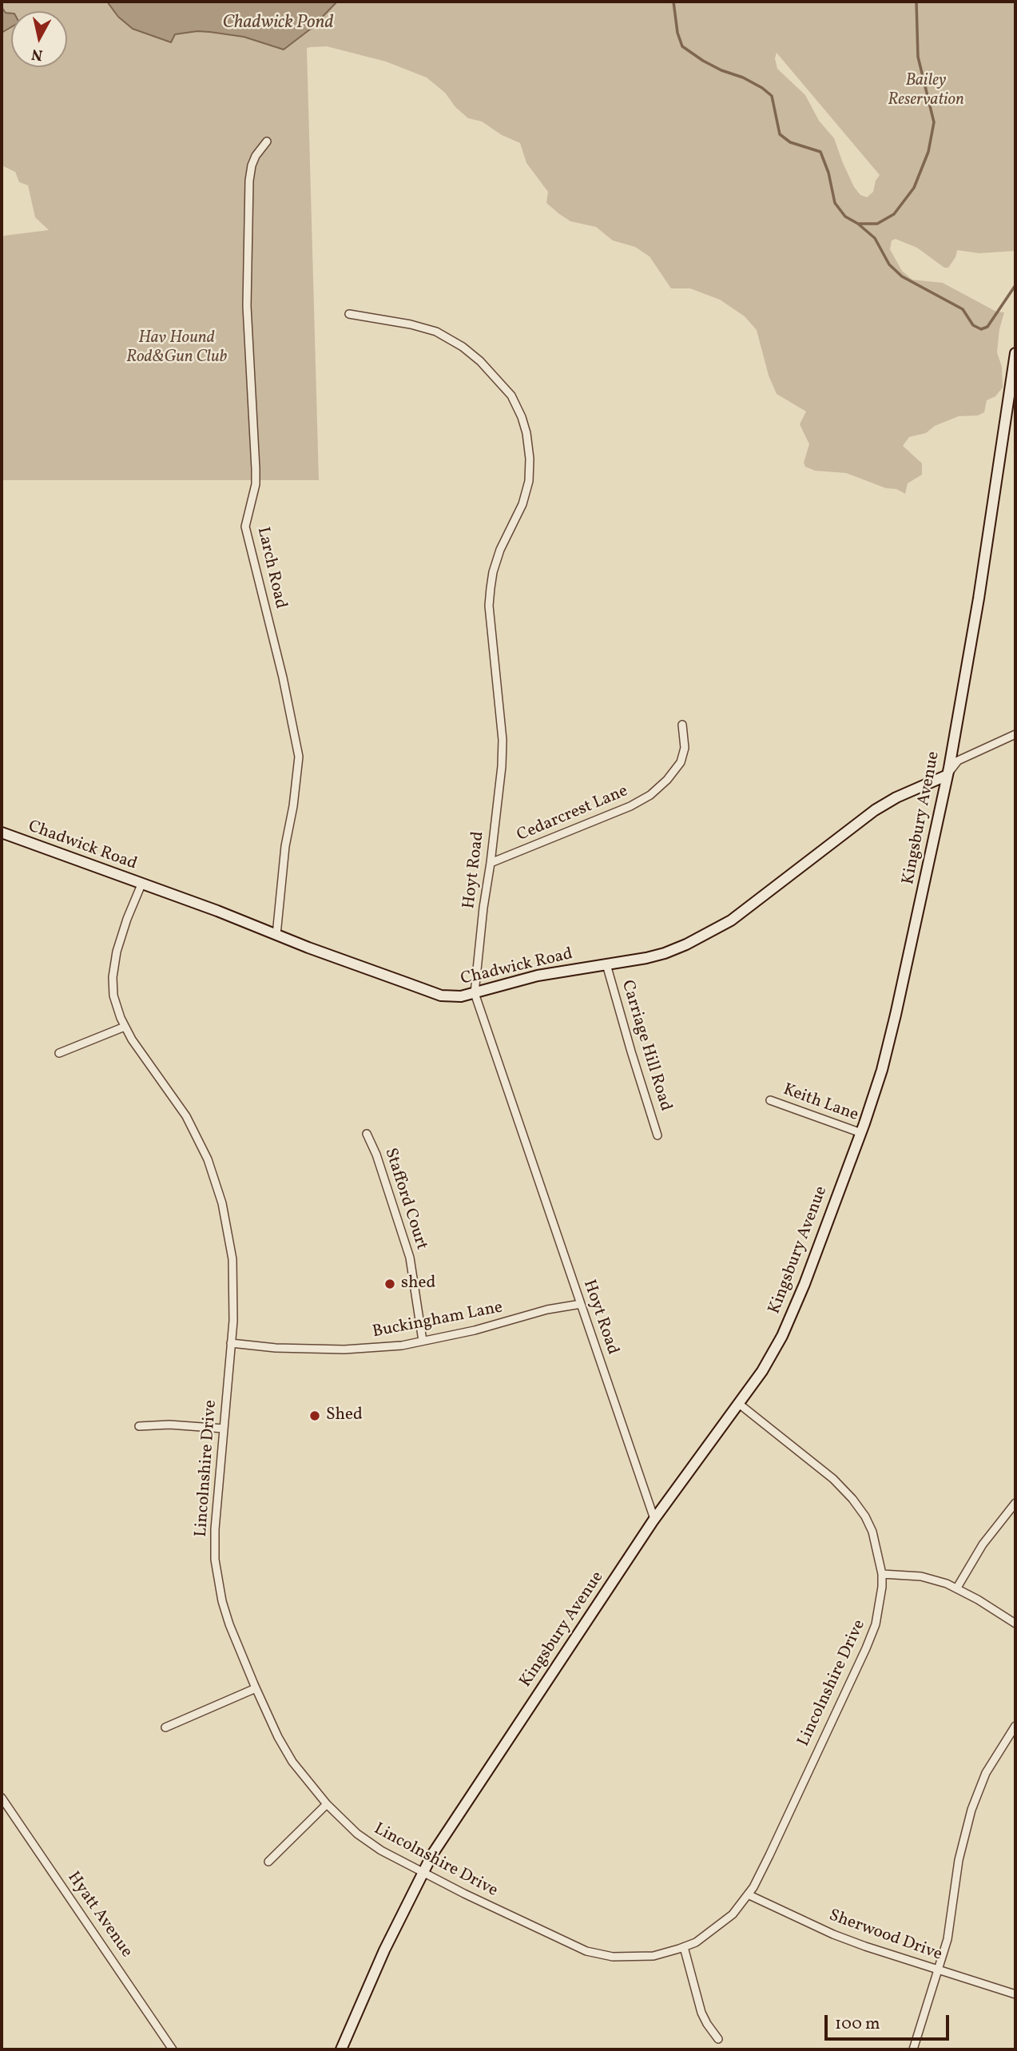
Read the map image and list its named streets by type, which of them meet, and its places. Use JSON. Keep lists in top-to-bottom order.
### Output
{
  "streets": {
    "main road": ["Kingsbury Avenue", "Chadwick Road"],
    "street": [
      "Larch Road",
      "Cedarcrest Lane",
      "Hoyt Road",
      "Carriage Hill Road",
      "Keith Lane",
      "Stafford Court",
      "Buckingham Lane",
      "Lincolnshire Drive",
      "Hyatt Avenue",
      "Sherwood Drive"
    ]
  },
  "crossings": [
    ["Larch Road", "Chadwick Road"],
    ["Cedarcrest Lane", "Hoyt Road"],
    ["Kingsbury Avenue", "Chadwick Road"],
    ["Kingsbury Avenue", "Hoyt Road"],
    ["Kingsbury Avenue", "Keith Lane"],
    ["Kingsbury Avenue", "Lincolnshire Drive"],
    ["Chadwick Road", "Hoyt Road"],
    ["Chadwick Road", "Carriage Hill Road"],
    ["Chadwick Road", "Lincolnshire Drive"],
    ["Hoyt Road", "Buckingham Lane"],
    ["Stafford Court", "Buckingham Lane"],
    ["Buckingham Lane", "Lincolnshire Drive"],
    ["Lincolnshire Drive", "Sherwood Drive"]
  ],
  "water": ["Chadwick Pond"],
  "parks": ["Bailey Reservation", "Hav Hound Rod&Gun Club"],
  "places": ["shed", "Shed"],
  "scale_bar": "100 m",
  "north": "bottom"
}
